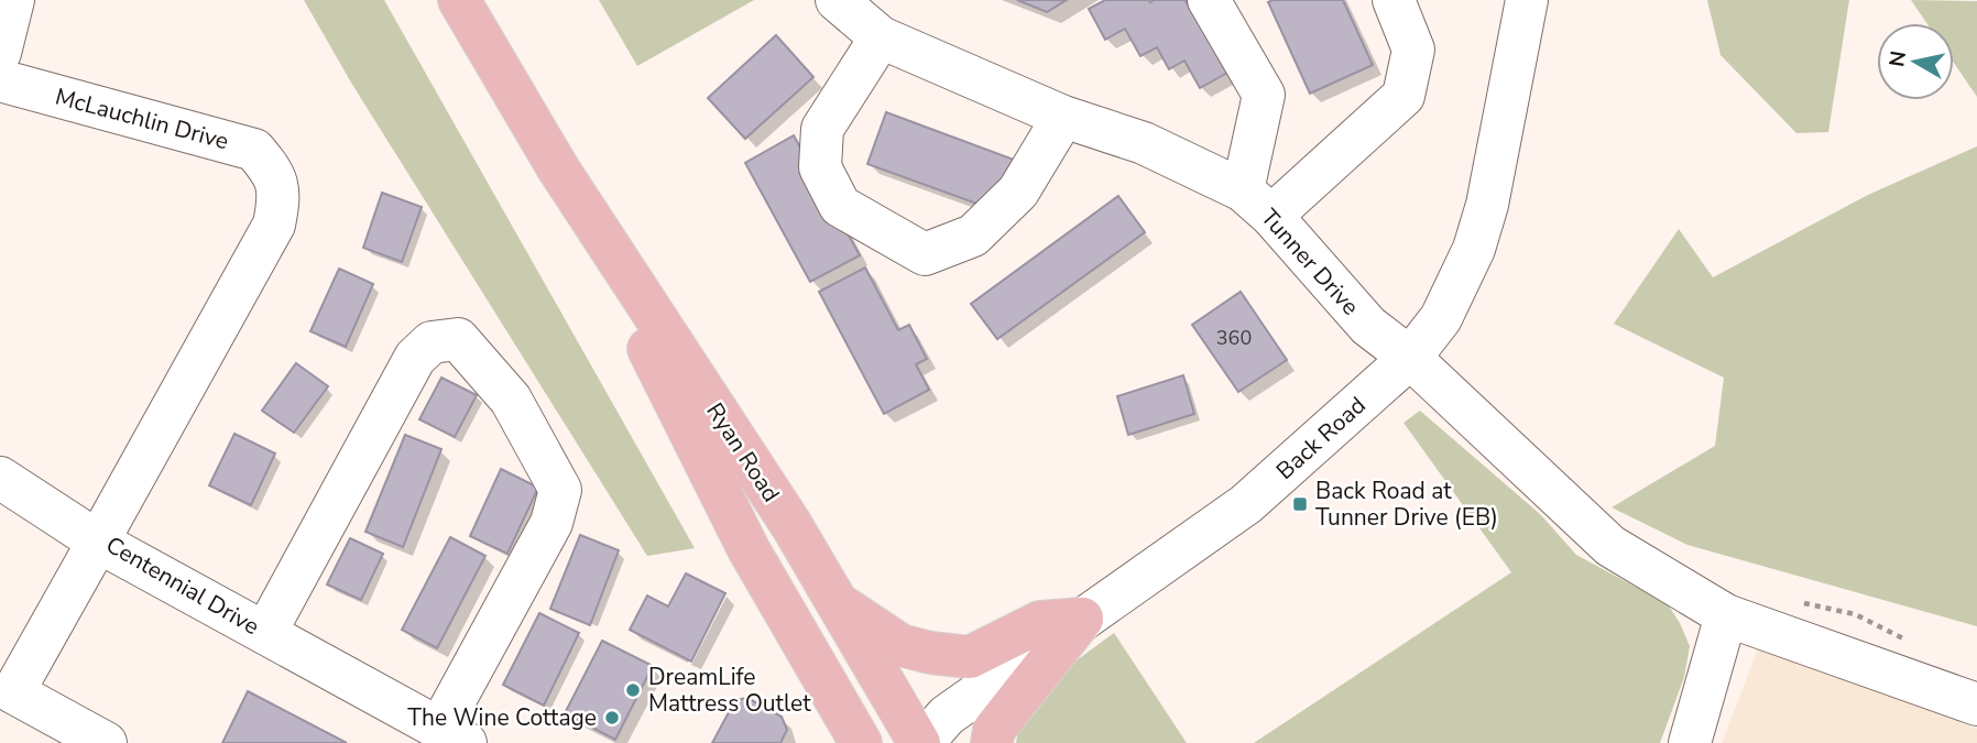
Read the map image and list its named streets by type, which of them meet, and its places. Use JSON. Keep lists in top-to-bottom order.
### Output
{
  "streets": {
    "main road": ["Ryan Road"],
    "street": [
      "McLauchlin Drive",
      "Tunner Drive",
      "Back Road",
      "Centennial Drive"
    ]
  },
  "crossings": [
    ["McLauchlin Drive", "Centennial Drive"],
    ["Tunner Drive", "Back Road"],
    ["Back Road", "Ryan Road"]
  ],
  "places": {
    "transit": ["Back Road at Tunner Drive (EB)"],
    "other": ["DreamLife Mattress Outlet", "The Wine Cottage"]
  },
  "house_numbers": ["360"],
  "north": "left"
}
